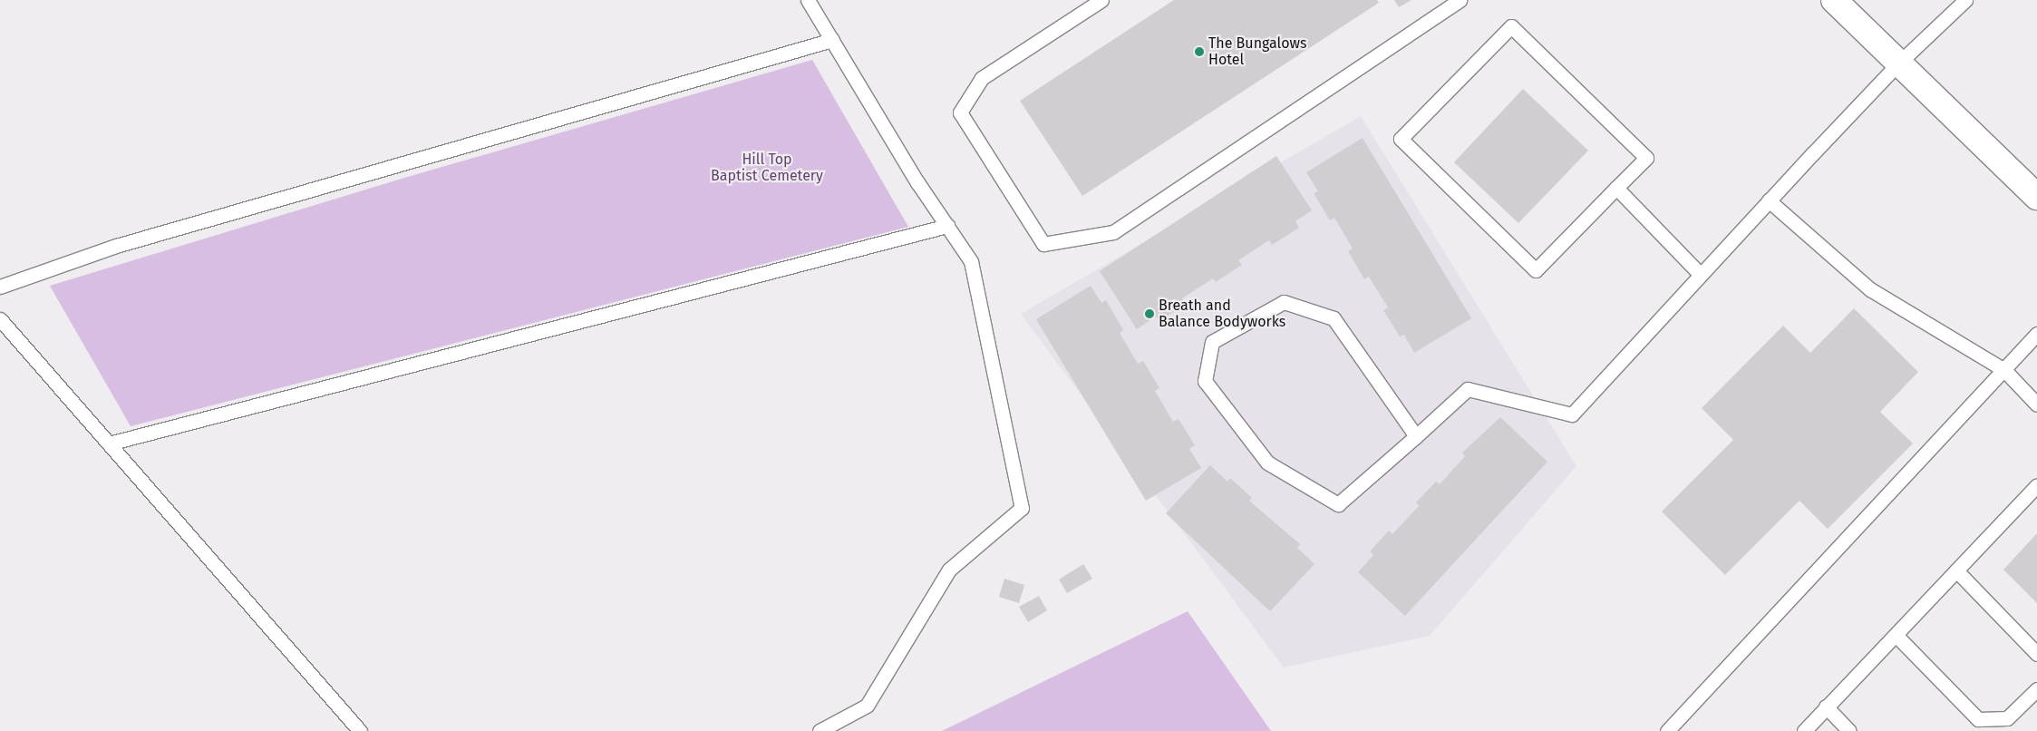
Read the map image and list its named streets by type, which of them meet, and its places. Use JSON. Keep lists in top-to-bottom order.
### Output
{
  "parks": ["Hill Top Baptist Cemetery"],
  "places": ["The Bungalows Hotel", "Breath and Balance Bodyworks"]
}
